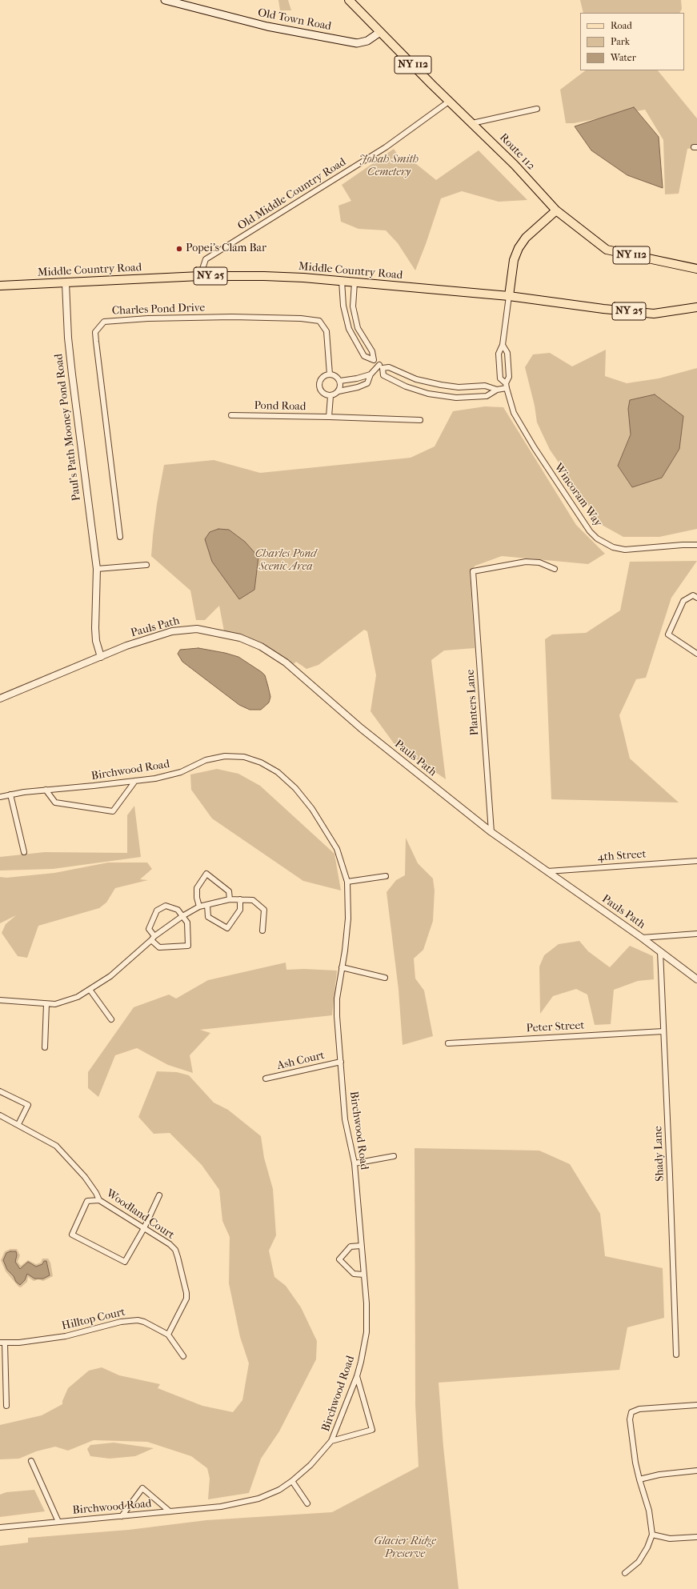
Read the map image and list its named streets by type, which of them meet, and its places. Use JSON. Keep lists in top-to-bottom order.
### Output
{
  "streets": {
    "main road": [
      "Old Town Road",
      "NY 112",
      "Route 112",
      "Middle Country Road",
      "NY 25"
    ],
    "street": [
      "Old Middle Country Road",
      "Charles Pond Drive",
      "Pond Road",
      "Paul's Path Mooney Pond Road",
      "Wincoram Way",
      "Pauls Path",
      "Planters Lane",
      "Birchwood Road",
      "4th Street",
      "Peter Street",
      "Ash Court",
      "Shady Lane",
      "Woodland Court",
      "Hilltop Court"
    ]
  },
  "crossings": [
    ["Old Town Road", "Route 112"],
    ["Route 112", "Old Middle Country Road"],
    ["Old Middle Country Road", "Middle Country Road"],
    ["Middle Country Road", "Paul's Path Mooney Pond Road"],
    ["Middle Country Road", "Wincoram Way"],
    ["Paul's Path Mooney Pond Road", "Pauls Path"],
    ["Pauls Path", "Planters Lane"],
    ["Pauls Path", "4th Street"],
    ["Pauls Path", "Shady Lane"],
    ["Birchwood Road", "Ash Court"],
    ["Peter Street", "Shady Lane"],
    ["Woodland Court", "Hilltop Court"]
  ],
  "parks": ["Johah Smith Cemetery", "Charles Pond Scenic Area", "Glacier Ridge Preserve"],
  "places": ["Popei's Clam Bar"],
  "legend": ["Road", "Park", "Water"]
}
